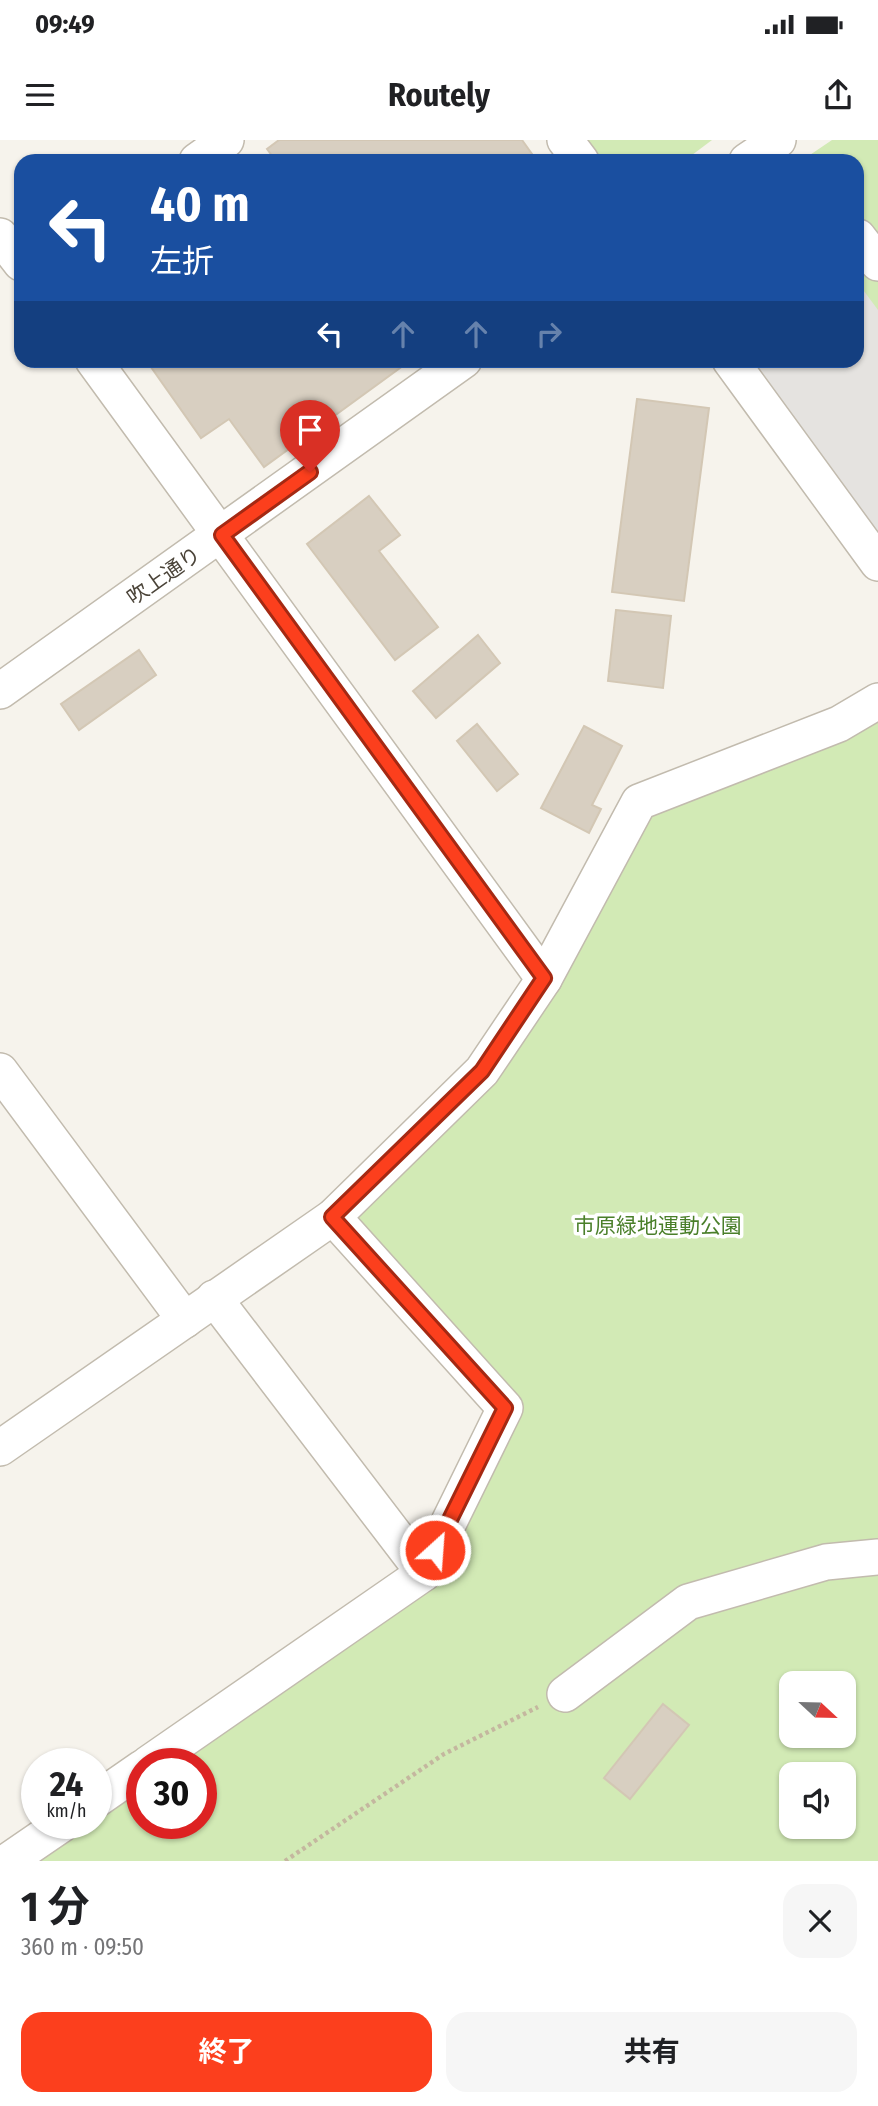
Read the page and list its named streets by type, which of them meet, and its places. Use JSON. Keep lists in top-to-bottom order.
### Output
{
  "streets": {
    "street": ["吹上通り"]
  },
  "parks": ["市原緑地運動公園"],
  "north": "right",
  "page": {
    "status": "09:49",
    "header": "Routely",
    "turn": ["40 m", "左折"],
    "speed": "24 km/h",
    "limit": "30",
    "heading": ["1 分", "360 m · 09:50"],
    "buttons": ["終了", "共有"]
  }
}
